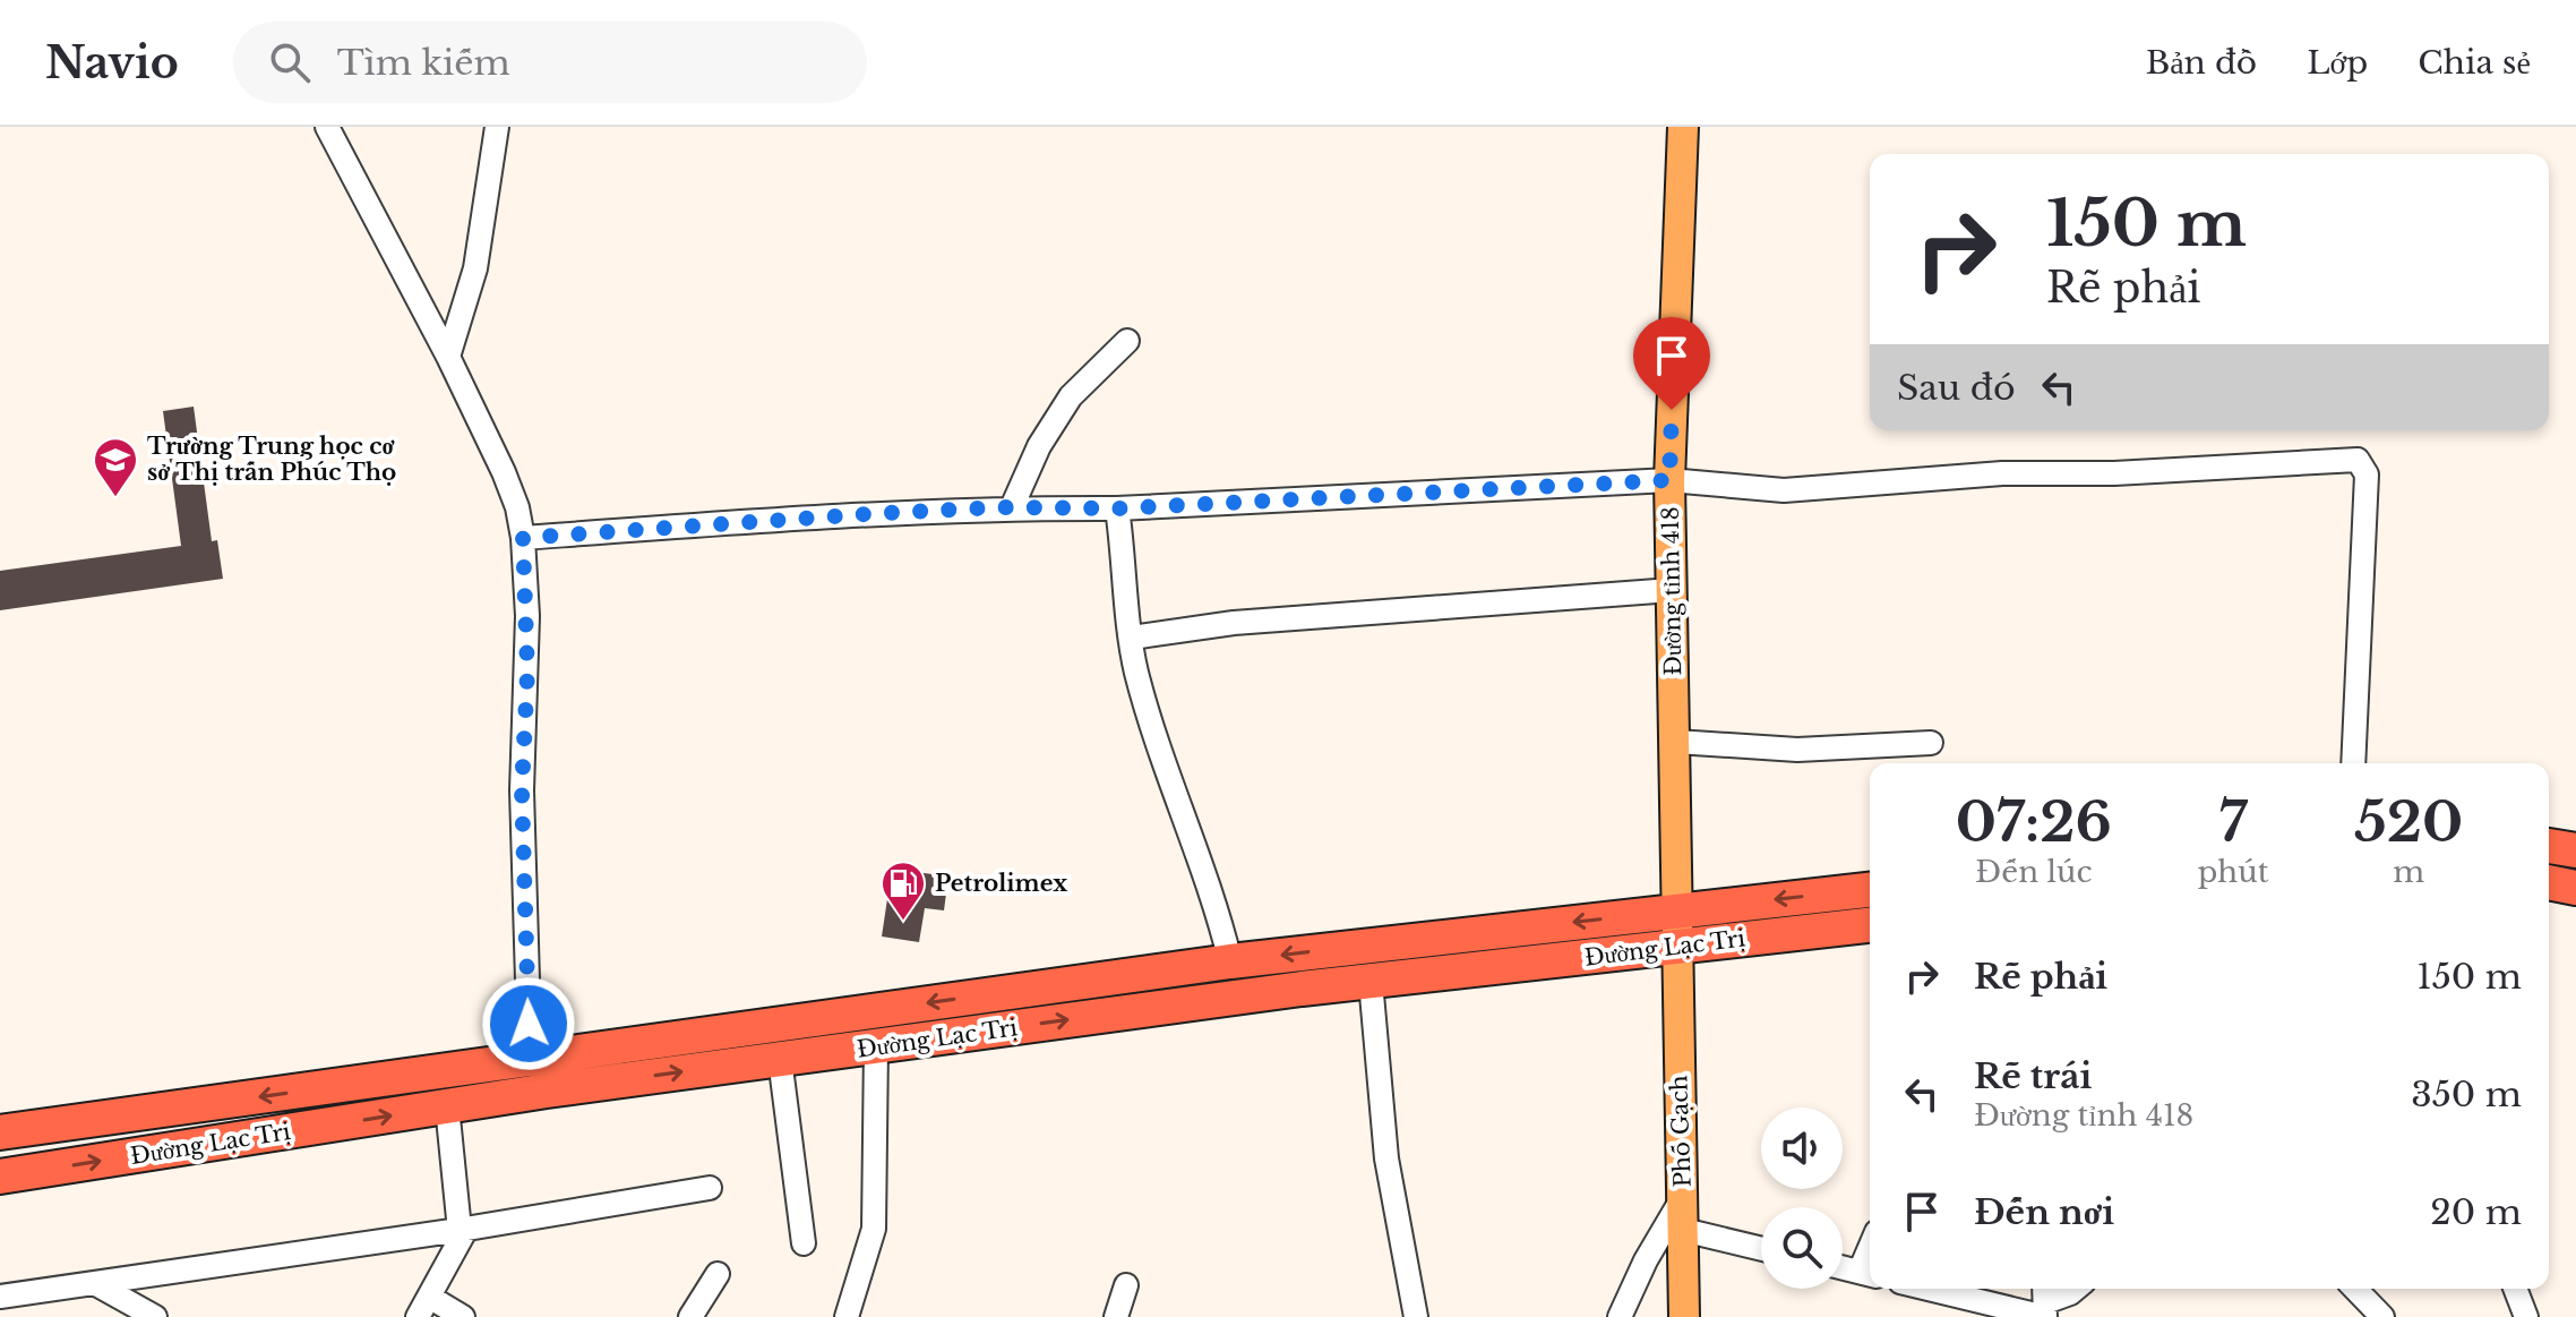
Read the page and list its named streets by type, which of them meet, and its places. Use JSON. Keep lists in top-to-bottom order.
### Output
{
  "streets": {
    "highway": ["Đường Lạc Trị"],
    "main road": ["Đường tỉnh 418", "Phố Gạch"]
  },
  "crossings": [
    ["Đường tỉnh 418", "Đường Lạc Trị"],
    ["Đường tỉnh 418", "Phố Gạch"],
    ["Đường Lạc Trị", "Phố Gạch"]
  ],
  "places": {
    "school or university": ["Trường Trung học cơ sở Thị trấn Phúc Thọ"],
    "fuel station": ["Petrolimex"]
  },
  "page": {
    "header": "Navio",
    "search": "Tìm kiếm",
    "nav": ["Bản đồ", "Lớp", "Chia sẻ"],
    "turn": ["150 m", "Rẽ phải"],
    "then": "Sau đó",
    "eta": [
      "07:26",
      "Đến lúc",
      "7",
      "phút",
      "520",
      "m"
    ],
    "list": [
      {
        "name": "Rẽ phải",
        "value": "150 m"
      },
      {
        "name": "Rẽ trái",
        "note": "Đường tỉnh 418",
        "value": "350 m"
      },
      {
        "name": "Đến nơi",
        "value": "20 m"
      }
    ]
  }
}
